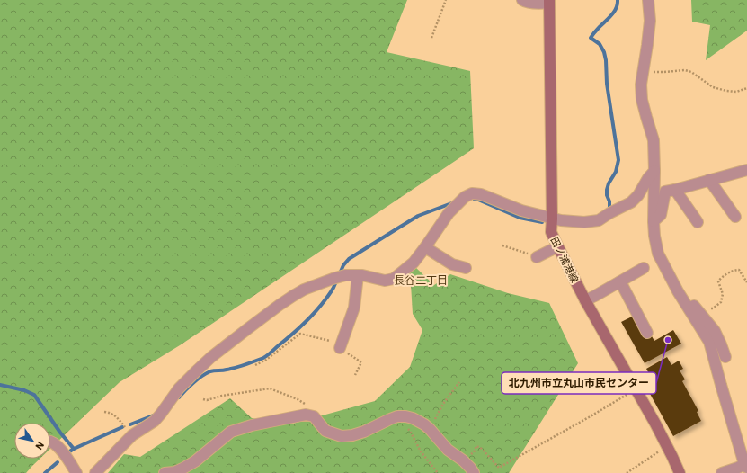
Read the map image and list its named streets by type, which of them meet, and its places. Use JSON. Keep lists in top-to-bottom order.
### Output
{
  "streets": {
    "main road": ["田ノ浦港線"]
  },
  "districts": ["長谷二丁目"],
  "places": ["北九州市立丸山市民センター"],
  "north": "bottom right"
}
